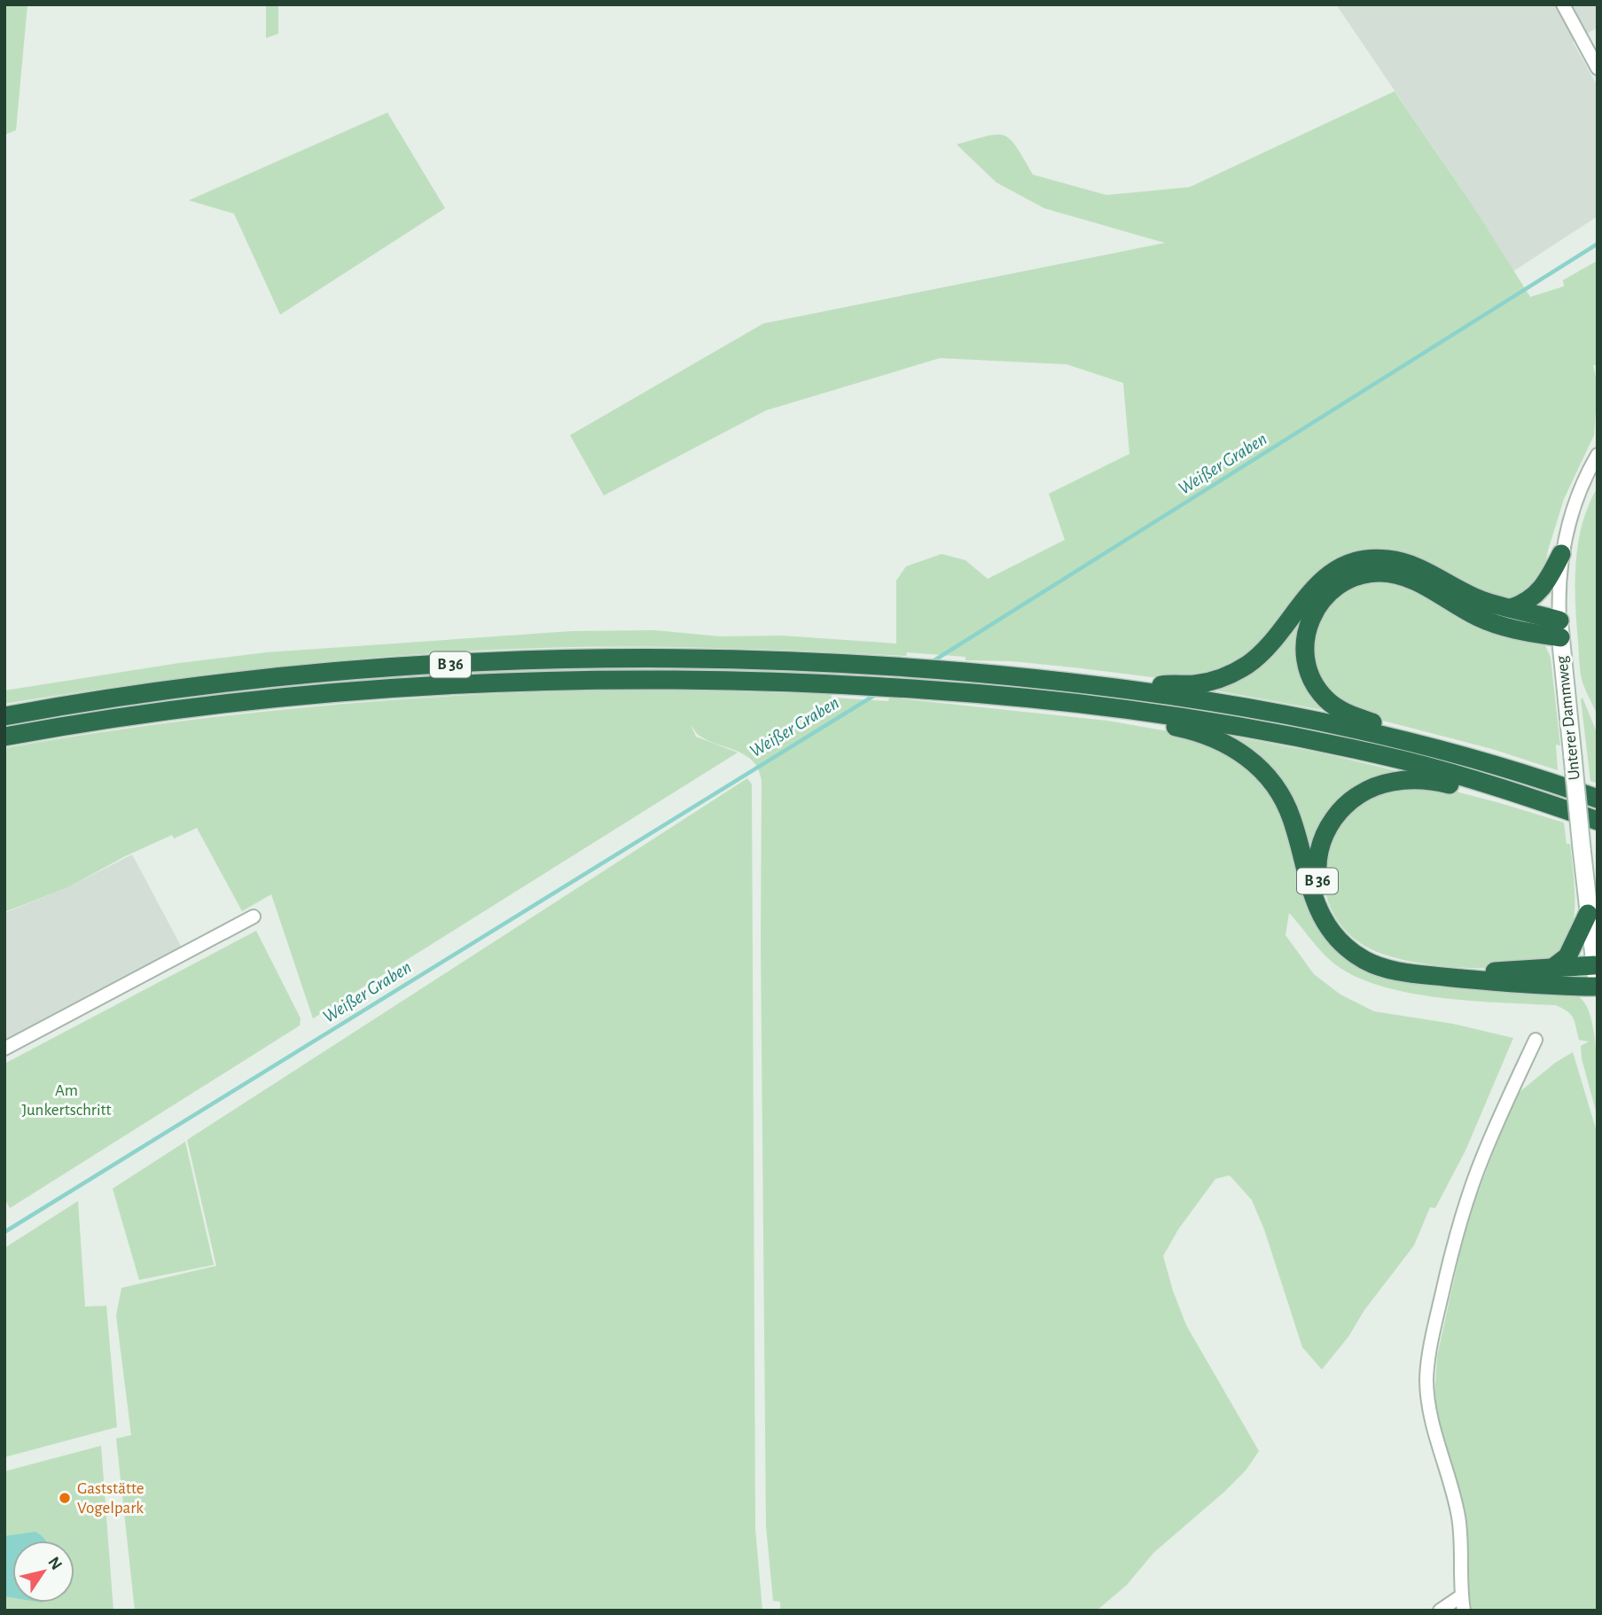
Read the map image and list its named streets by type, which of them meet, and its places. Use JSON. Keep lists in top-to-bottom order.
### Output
{
  "streets": {
    "highway": ["B 36"],
    "main road": ["Unterer Dammweg"]
  },
  "crossings": [
    ["B 36", "Unterer Dammweg"]
  ],
  "water": ["Weißer Graben"],
  "parks": ["Am Junkertschritt"],
  "places": ["Gaststätte Vogelpark"],
  "north": "top right"
}
